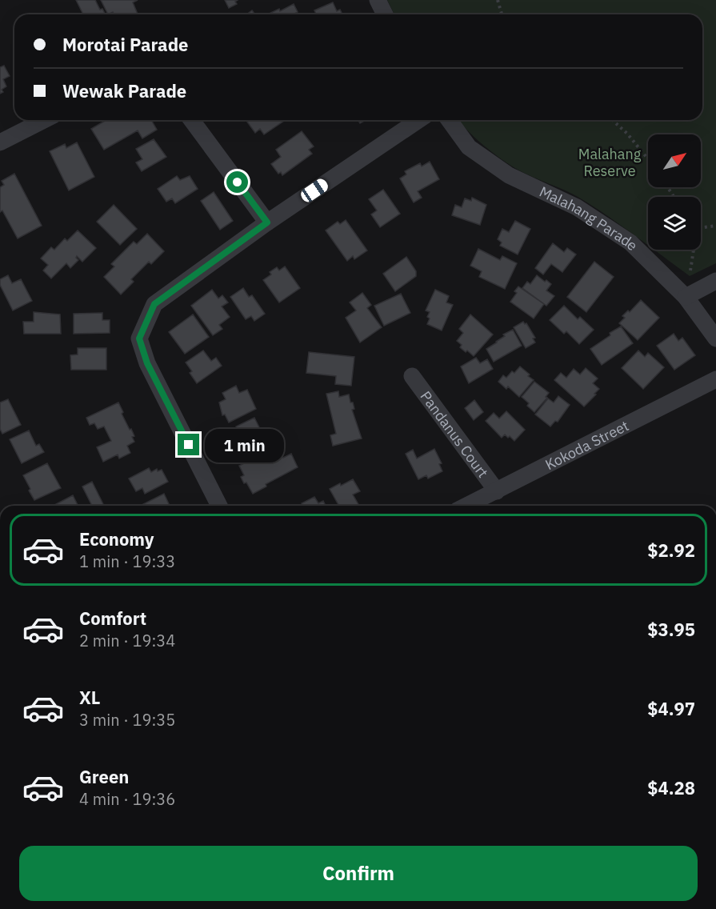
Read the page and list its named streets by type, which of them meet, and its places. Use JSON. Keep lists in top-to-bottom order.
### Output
{
  "streets": {
    "street": ["Malahang Parade", "Pandanus Court", "Kokoda Street"]
  },
  "crossings": [
    ["Pandanus Court", "Kokoda Street"]
  ],
  "parks": ["Malahang Reserve"],
  "north": "top right",
  "page": {
    "banner": ["Morotai Parade", "Wewak Parade"],
    "bubble": "1 min",
    "list": [
      {
        "name": "Economy",
        "note": "1 min · 19:33",
        "value": "$2.92"
      },
      {
        "name": "Comfort",
        "note": "2 min · 19:34",
        "value": "$3.95"
      },
      {
        "name": "XL",
        "note": "3 min · 19:35",
        "value": "$4.97"
      },
      {
        "name": "Green",
        "note": "4 min · 19:36",
        "value": "$4.28"
      }
    ],
    "buttons": "Confirm"
  }
}
